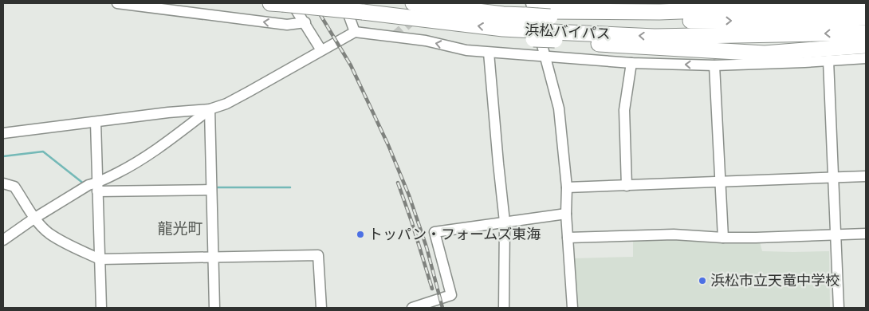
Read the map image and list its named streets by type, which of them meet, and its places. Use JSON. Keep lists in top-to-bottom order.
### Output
{
  "streets": {
    "highway": ["浜松バイパス"]
  },
  "districts": ["龍光町"],
  "places": ["トッパン・フォームズ東海", "浜松市立天竜中学校"]
}
